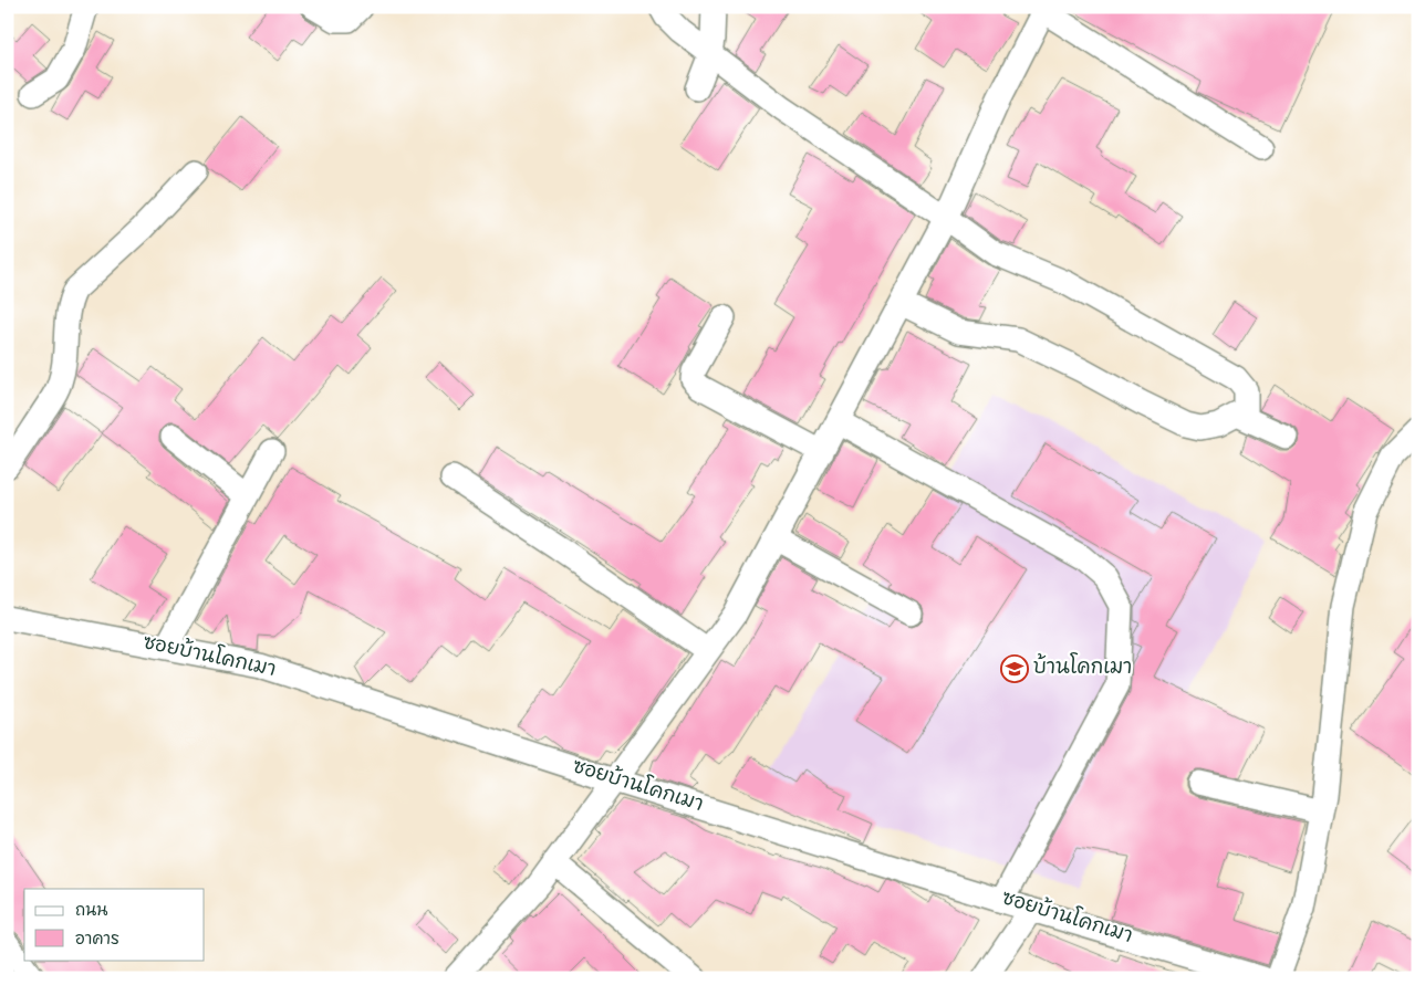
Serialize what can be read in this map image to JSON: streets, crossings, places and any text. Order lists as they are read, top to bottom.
{
  "streets": {
    "street": ["ซอยบ้านโคกเมา"]
  },
  "places": {
    "school or university": ["บ้านโคกเมา"]
  },
  "legend": ["ถนน", "อาคาร"]
}
